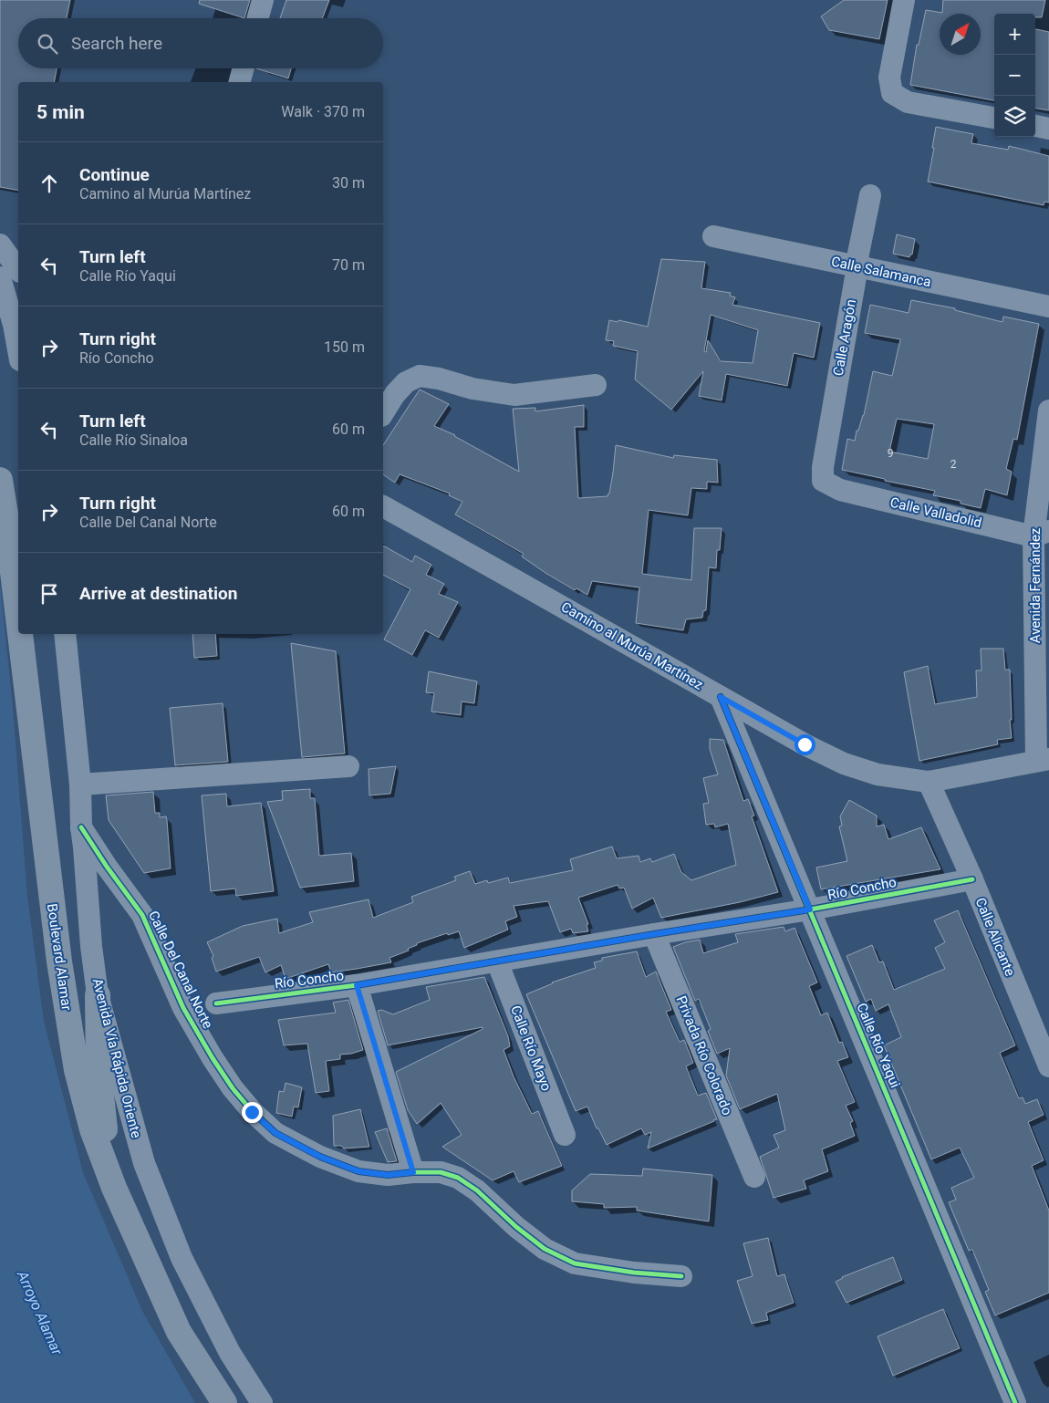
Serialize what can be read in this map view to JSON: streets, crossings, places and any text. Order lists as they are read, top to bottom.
{
  "streets": {
    "highway": ["Boulevard Alamar"],
    "street": [
      "Calle Salamanca",
      "Calle Aragón",
      "Calle Valladolid",
      "Avenida Fernández",
      "Camino al Murúa Martínez",
      "Río Concho",
      "Calle Alicante",
      "Calle Del Canal Norte",
      "Calle Río Yaqui",
      "Calle Río Mayo",
      "Privada Río Colorado",
      "Avenida Vía Rápida Oriente"
    ]
  },
  "crossings": [
    ["Calle Salamanca", "Calle Aragón"],
    ["Calle Aragón", "Calle Valladolid"],
    ["Calle Valladolid", "Avenida Fernández"],
    ["Avenida Fernández", "Camino al Murúa Martínez"],
    ["Camino al Murúa Martínez", "Calle Alicante"],
    ["Camino al Murúa Martínez", "Calle Río Yaqui"],
    ["Río Concho", "Calle Alicante"],
    ["Río Concho", "Calle Río Yaqui"],
    ["Río Concho", "Calle Río Mayo"],
    ["Río Concho", "Privada Río Colorado"],
    ["Calle Del Canal Norte", "Avenida Vía Rápida Oriente"]
  ],
  "water": ["Arroyo Alamar"],
  "house_numbers": ["9", "2"],
  "north": "top right",
  "page": {
    "map_buttons": ["+", "−"],
    "search": "Search here",
    "heading": ["5 min", "Walk · 370 m"],
    "list": [
      ["Continue", "Camino al Murúa Martínez", "30 m"],
      ["Turn left", "Calle Río Yaqui", "70 m"],
      ["Turn right", "Río Concho", "150 m"],
      ["Turn left", "Calle Río Sinaloa", "60 m"],
      ["Turn right", "Calle Del Canal Norte", "60 m"],
      "Arrive at destination"
    ]
  }
}
